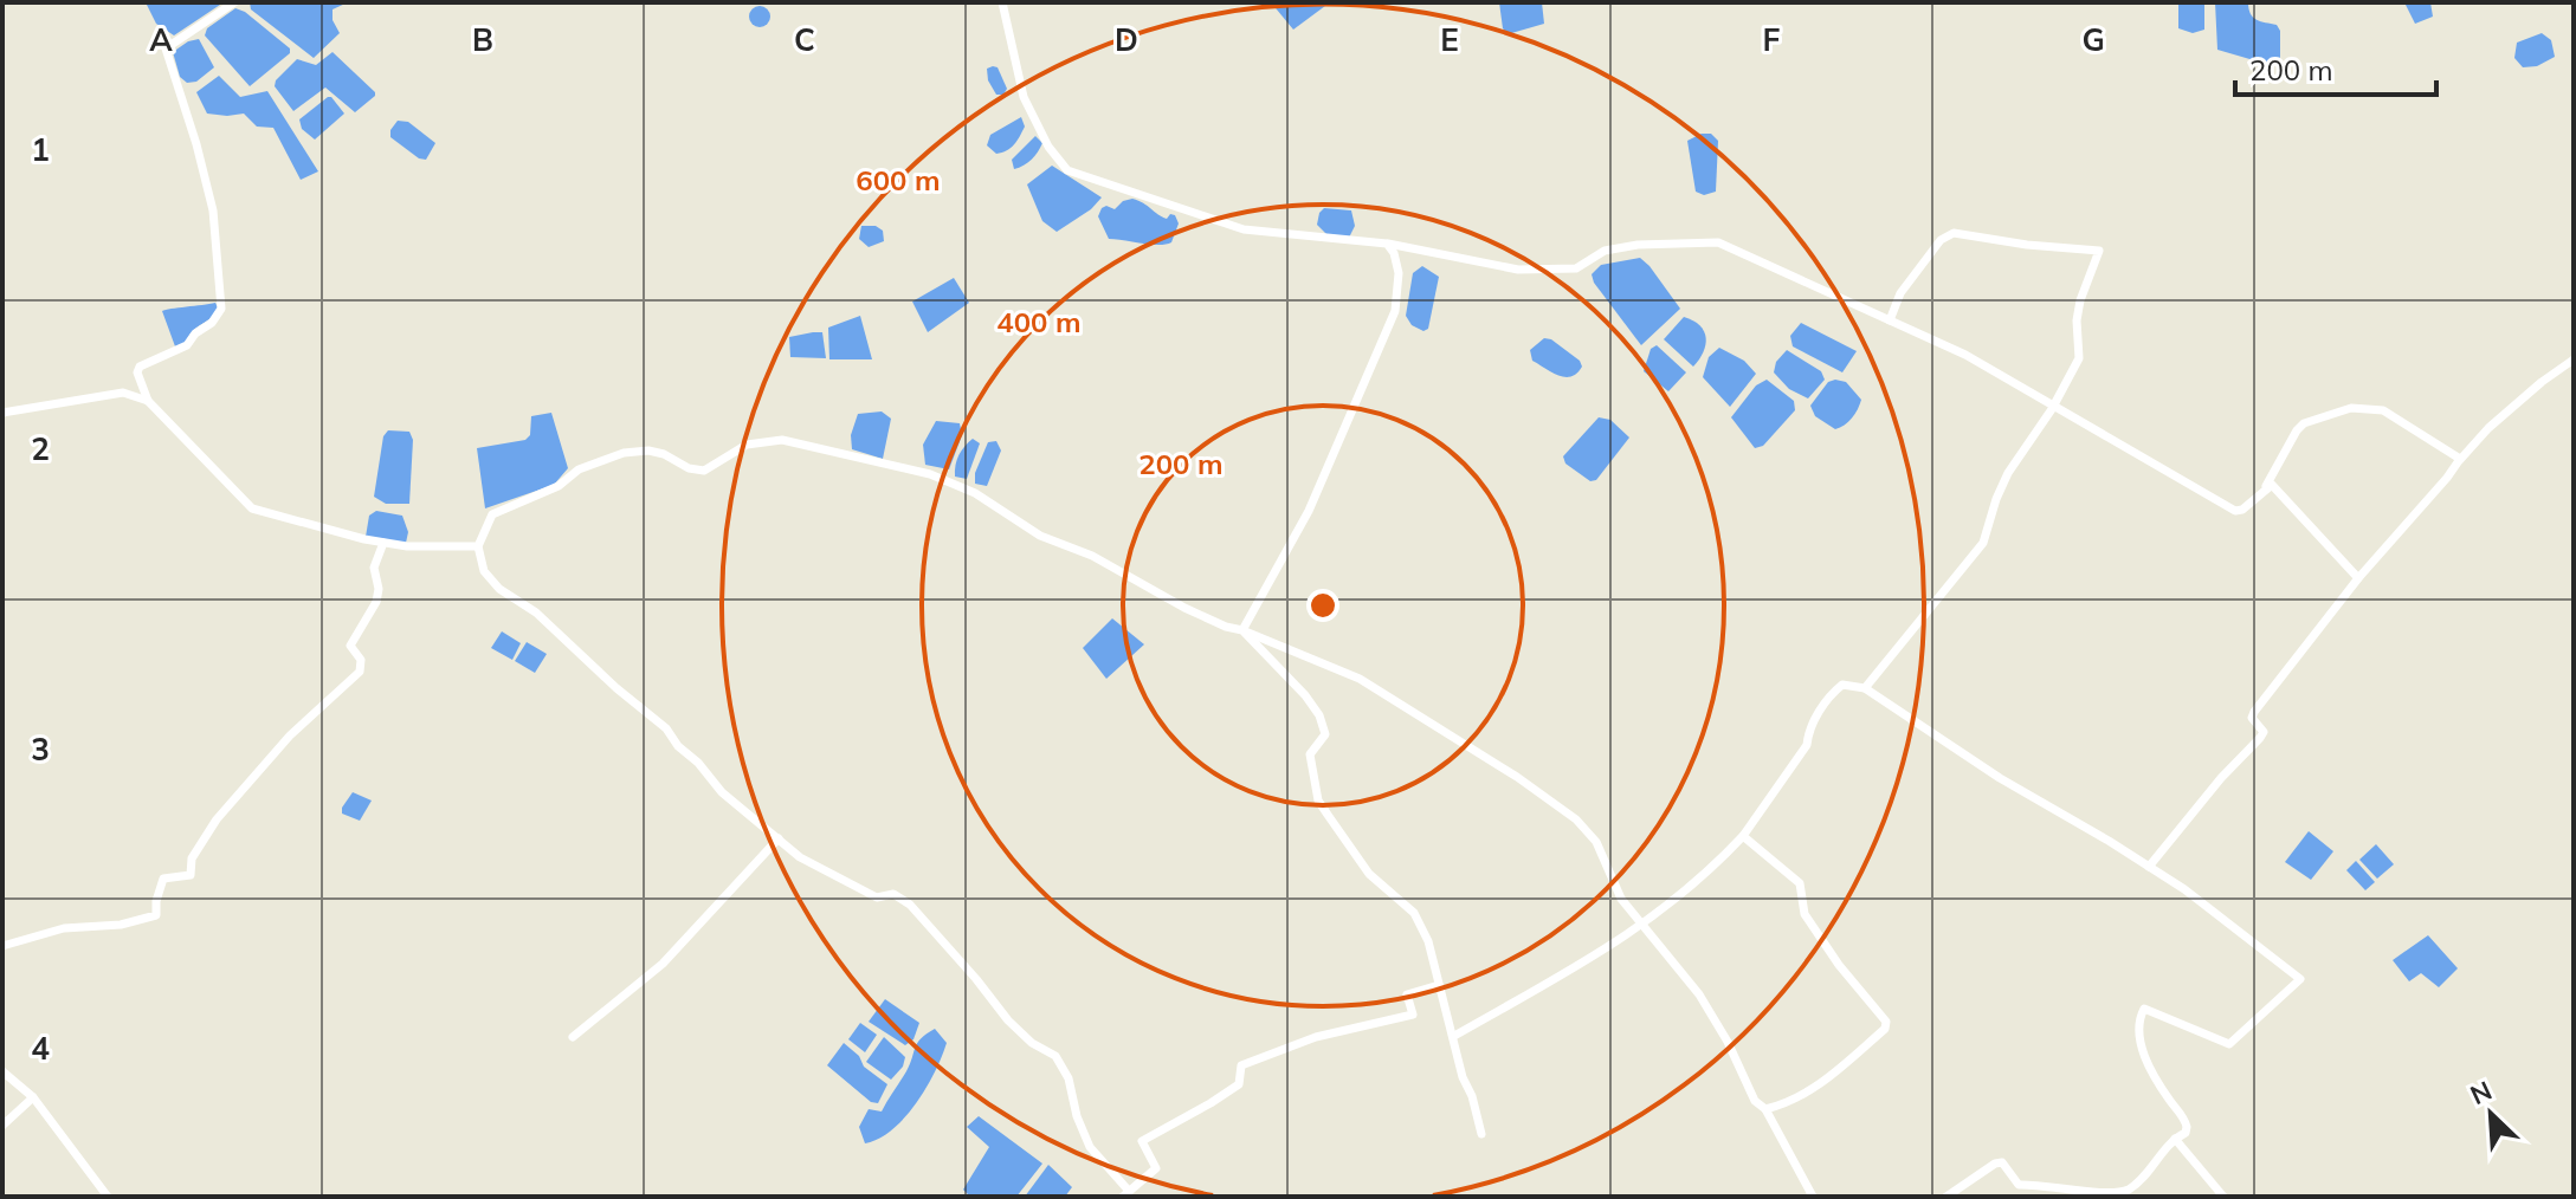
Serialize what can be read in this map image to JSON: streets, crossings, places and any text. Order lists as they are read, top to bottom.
{
  "scale_bar": "200 m",
  "north": "top left",
  "grid": {
    "columns": [
      "A",
      "B",
      "C",
      "D",
      "E",
      "F",
      "G"
    ],
    "rows": [
      "1",
      "2",
      "3",
      "4"
    ]
  },
  "rings": ["600 m", "400 m", "200 m"]
}
